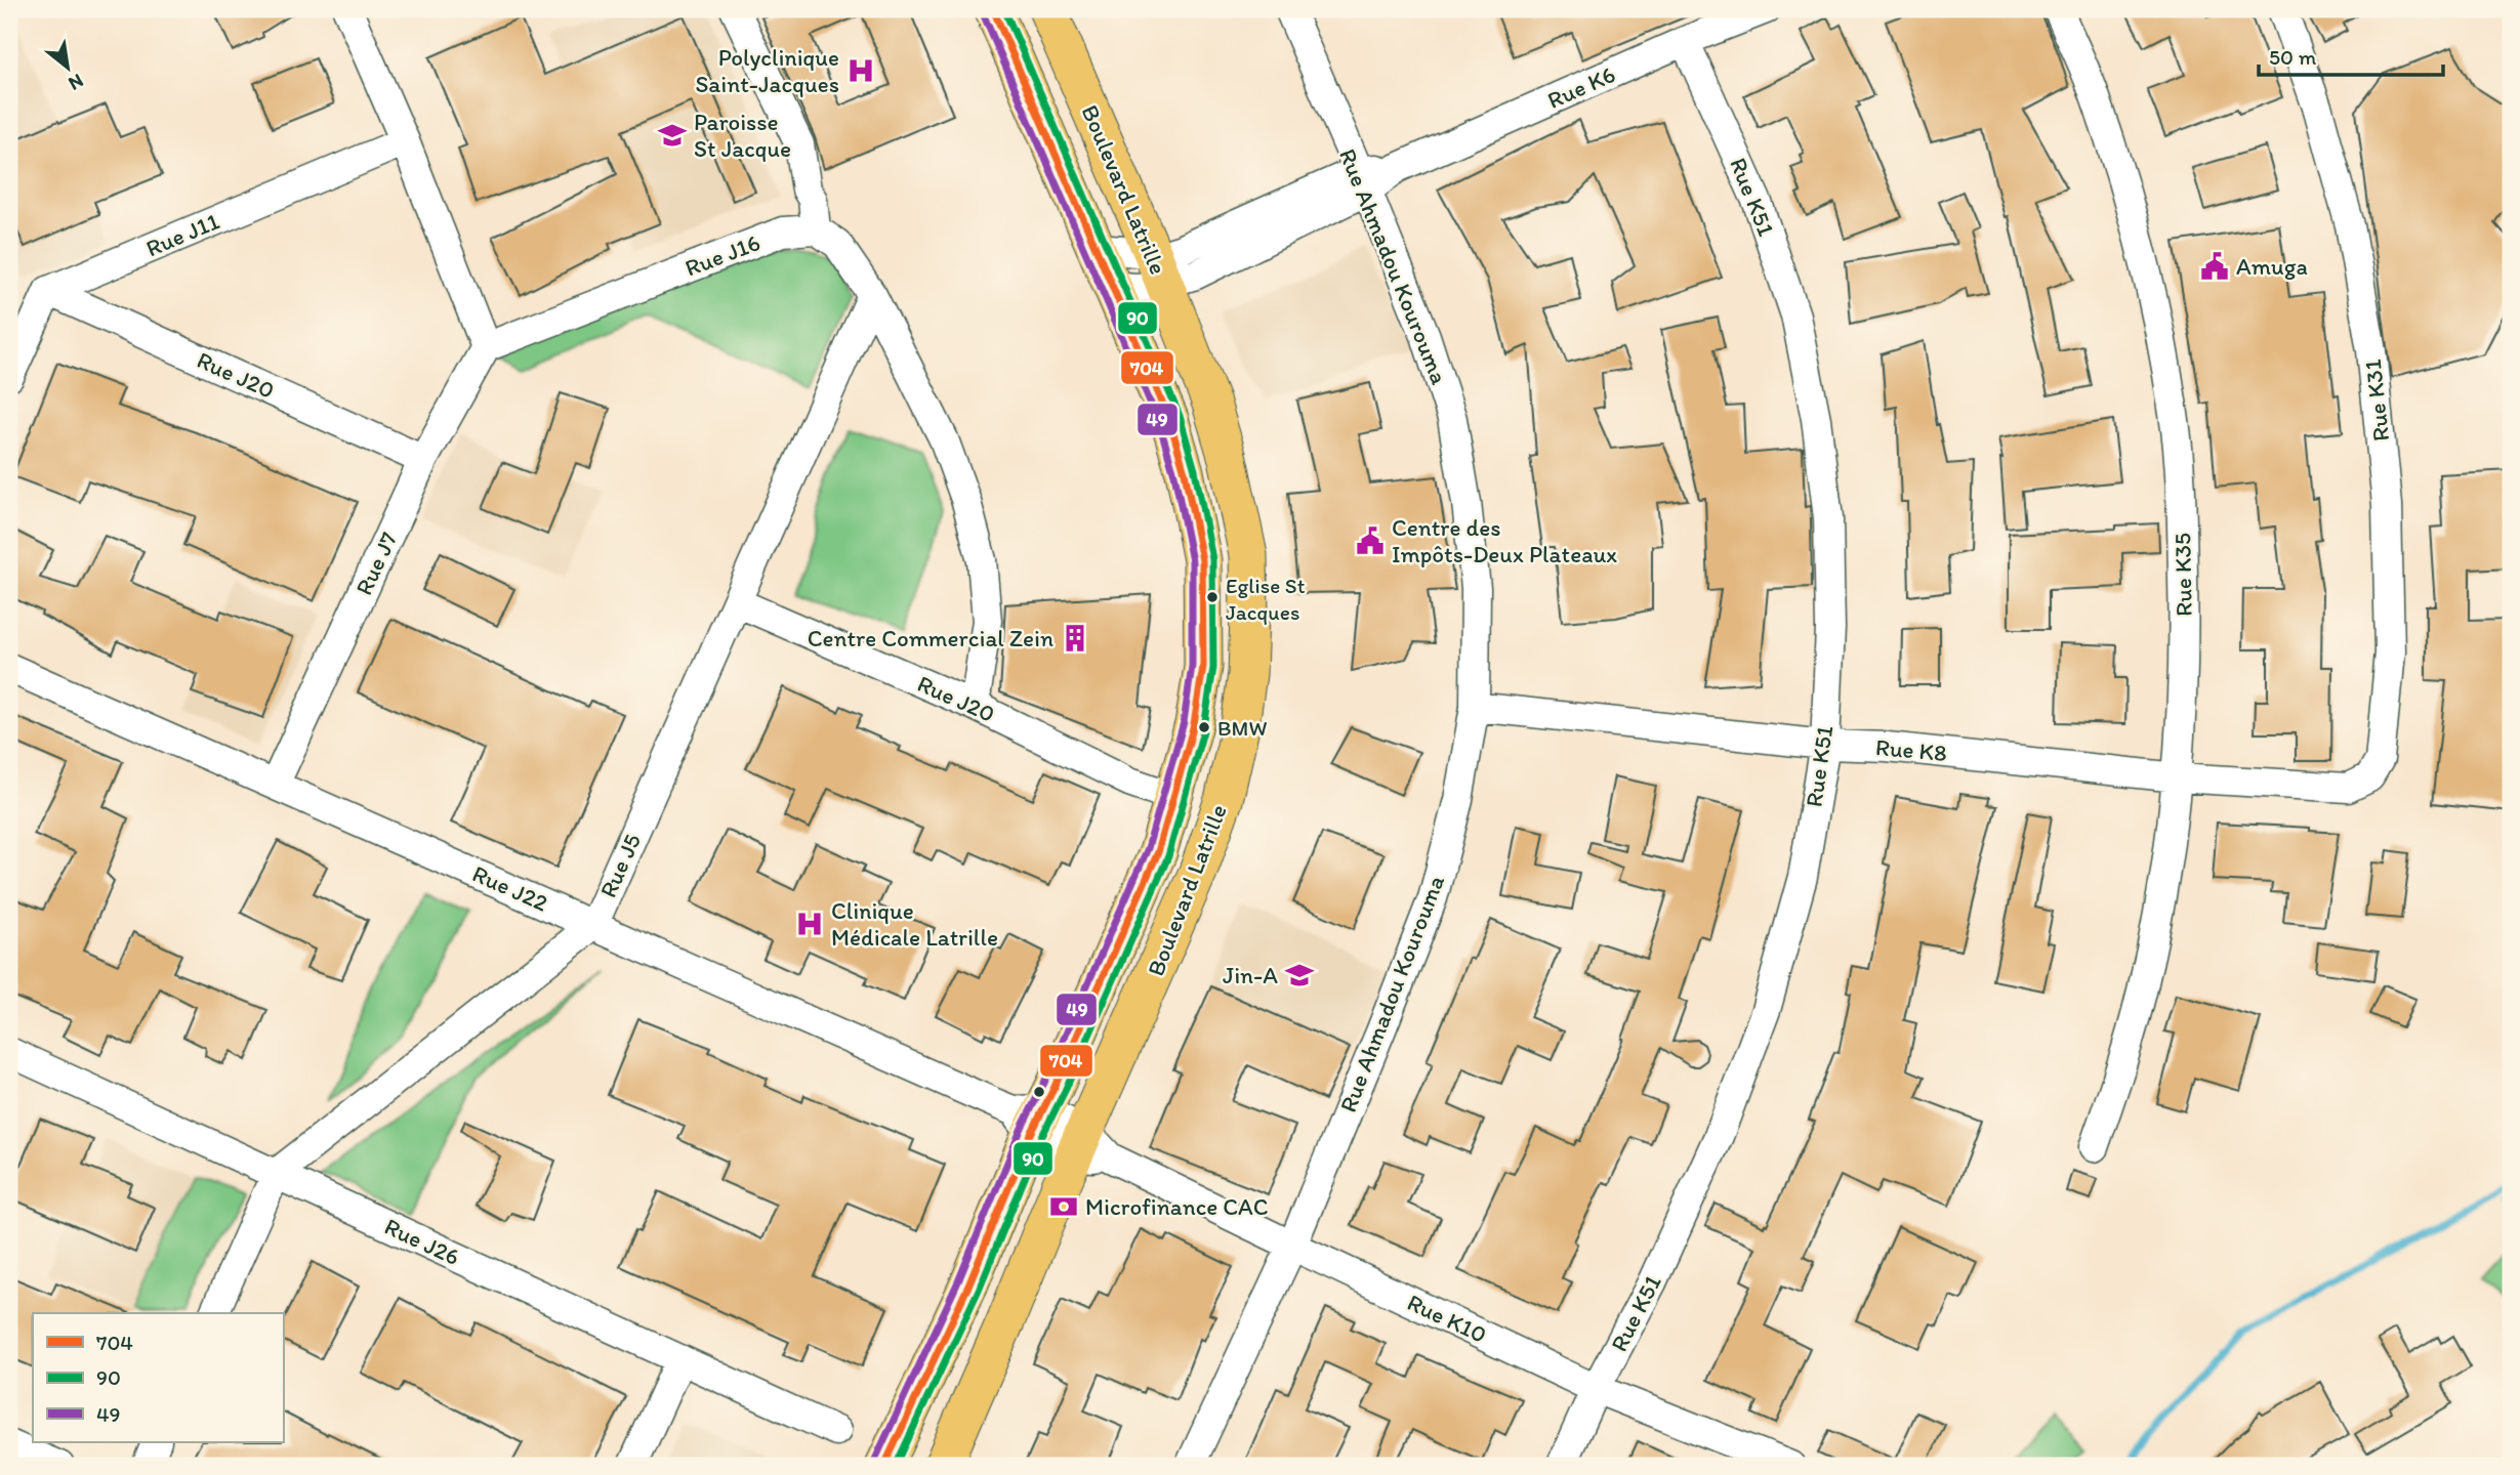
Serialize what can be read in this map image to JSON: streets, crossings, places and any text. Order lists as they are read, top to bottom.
{
  "streets": {
    "main road": ["Boulevard Latrille"],
    "street": [
      "Rue K6",
      "Rue K51",
      "Rue J11",
      "Rue J16",
      "Rue Ahmadou Kourouma",
      "Rue J20",
      "Rue K31",
      "Rue J7",
      "Rue K35",
      "Rue K8",
      "Rue J5",
      "Rue J22",
      "Rue J26",
      "Rue K10"
    ]
  },
  "crossings": [
    ["Rue K6", "Boulevard Latrille"],
    ["Rue K6", "Rue K51"],
    ["Rue K6", "Rue Ahmadou Kourouma"],
    ["Boulevard Latrille", "Rue J20"],
    ["Boulevard Latrille", "Rue J22"],
    ["Boulevard Latrille", "Rue K10"],
    ["Rue K51", "Rue K8"],
    ["Rue K51", "Rue K10"],
    ["Rue J11", "Rue J20"],
    ["Rue J16", "Rue J7"],
    ["Rue Ahmadou Kourouma", "Rue K8"],
    ["Rue Ahmadou Kourouma", "Rue K10"],
    ["Rue J20", "Rue J7"],
    ["Rue J20", "Rue J5"],
    ["Rue K31", "Rue K8"],
    ["Rue J7", "Rue J22"],
    ["Rue K35", "Rue K8"],
    ["Rue J5", "Rue J22"],
    ["Rue J5", "Rue J26"],
    ["Rue J22", "Rue K10"]
  ],
  "places": {
    "hospital": ["Polyclinique Saint-Jacques", "Clinique Médicale Latrille"],
    "school or university": ["Paroisse St Jacque", "Jin-A"],
    "public building": ["Amuga", "Centre des Impôts-Deux Plateaux"],
    "other": ["Eglise St Jacques", "BMW"],
    "building": ["Centre Commercial Zein"],
    "bank": ["Microfinance CAC"]
  },
  "lines": ["transit line 704", "transit line 90", "transit line 49"],
  "legend": ["704", "90", "49"],
  "scale_bar": "50 m",
  "north": "bottom right"
}
